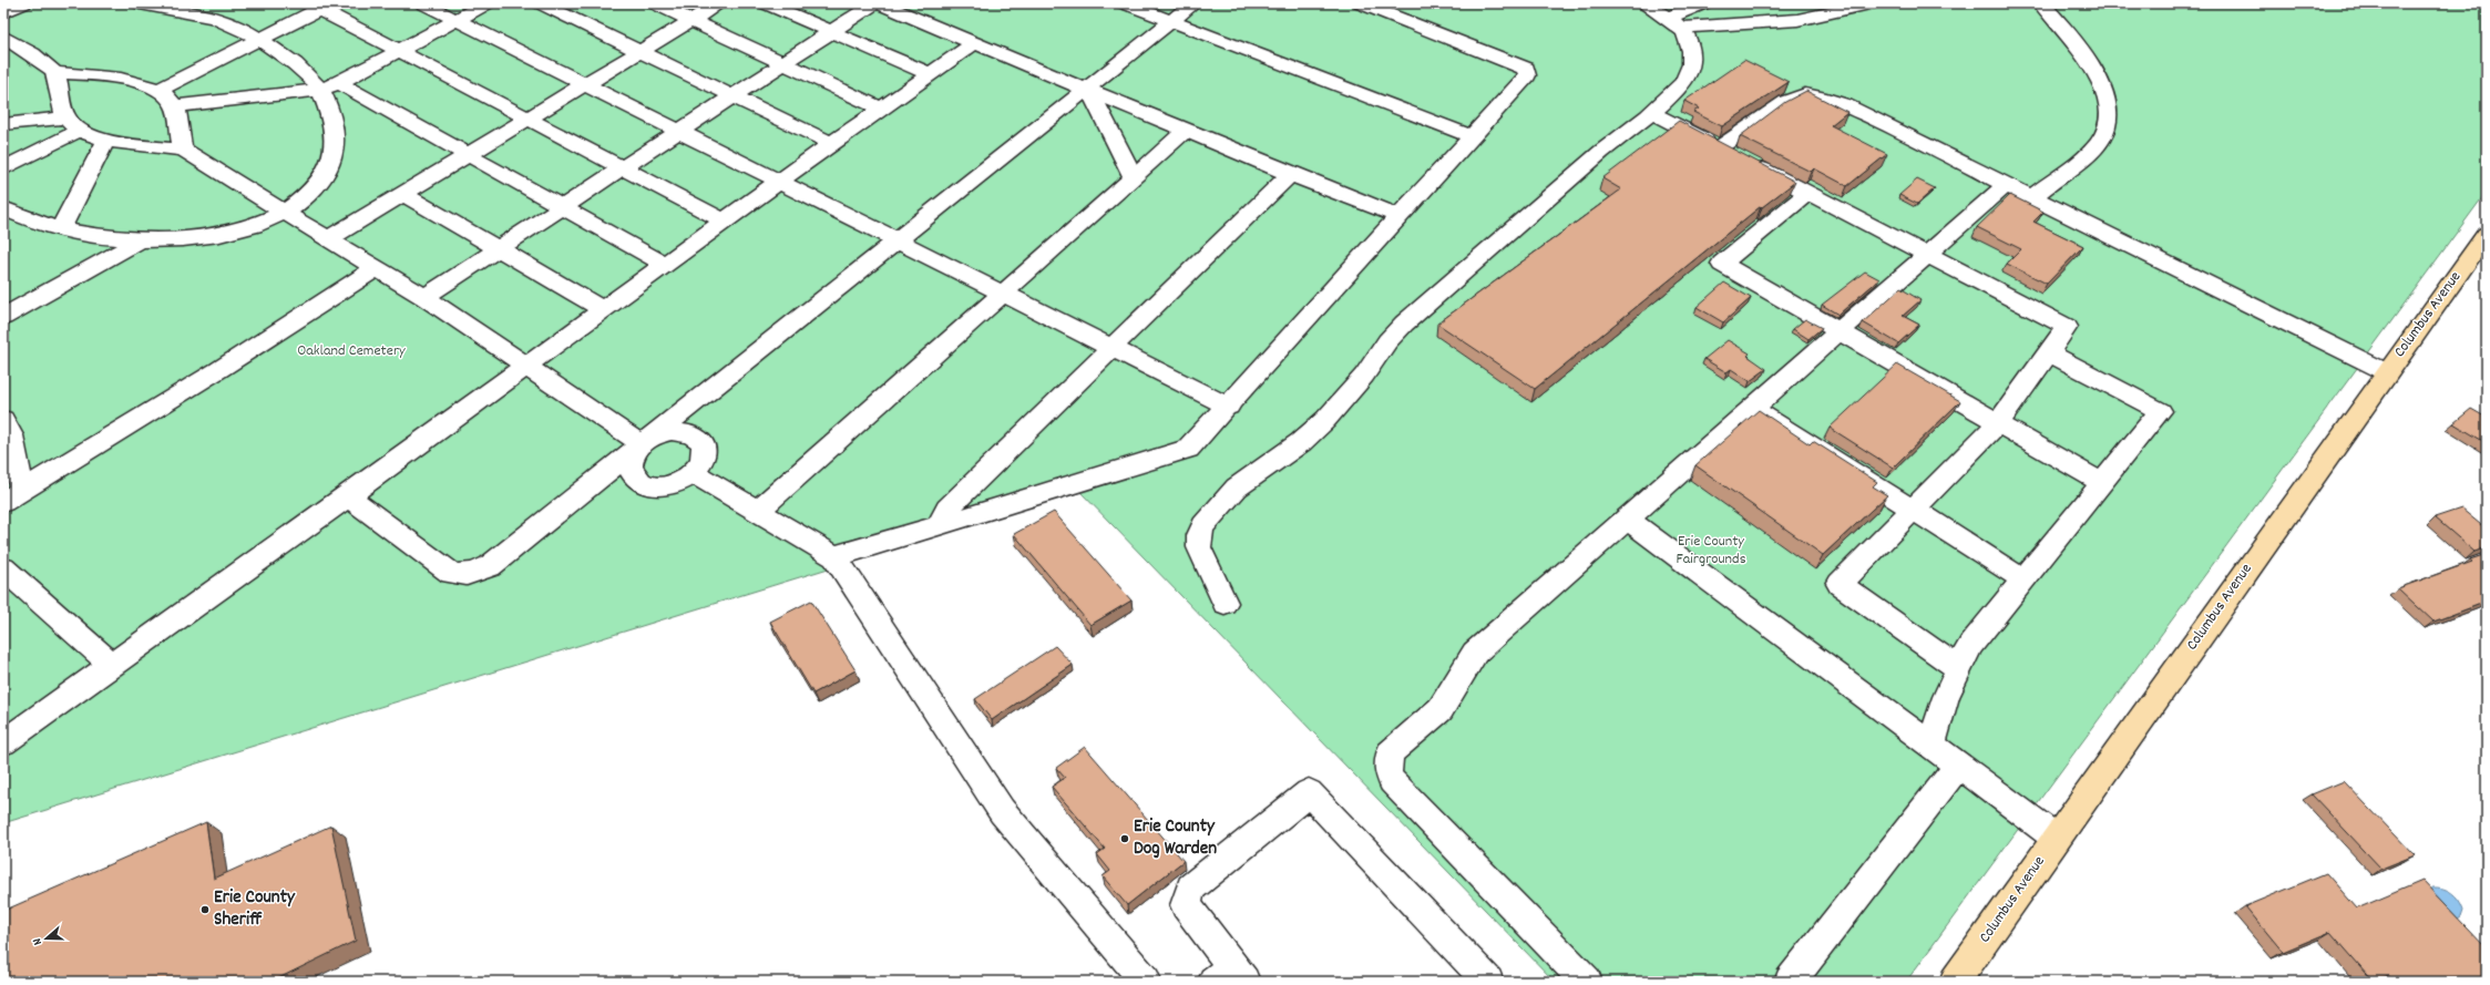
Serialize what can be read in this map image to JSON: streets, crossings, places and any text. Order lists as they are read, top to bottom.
{
  "streets": {
    "main road": ["Columbus Avenue"]
  },
  "parks": ["Oakland Cemetery", "Erie County Fairgrounds"],
  "places": ["Erie County Dog Warden", "Erie County Sheriff"],
  "north": "left"
}
